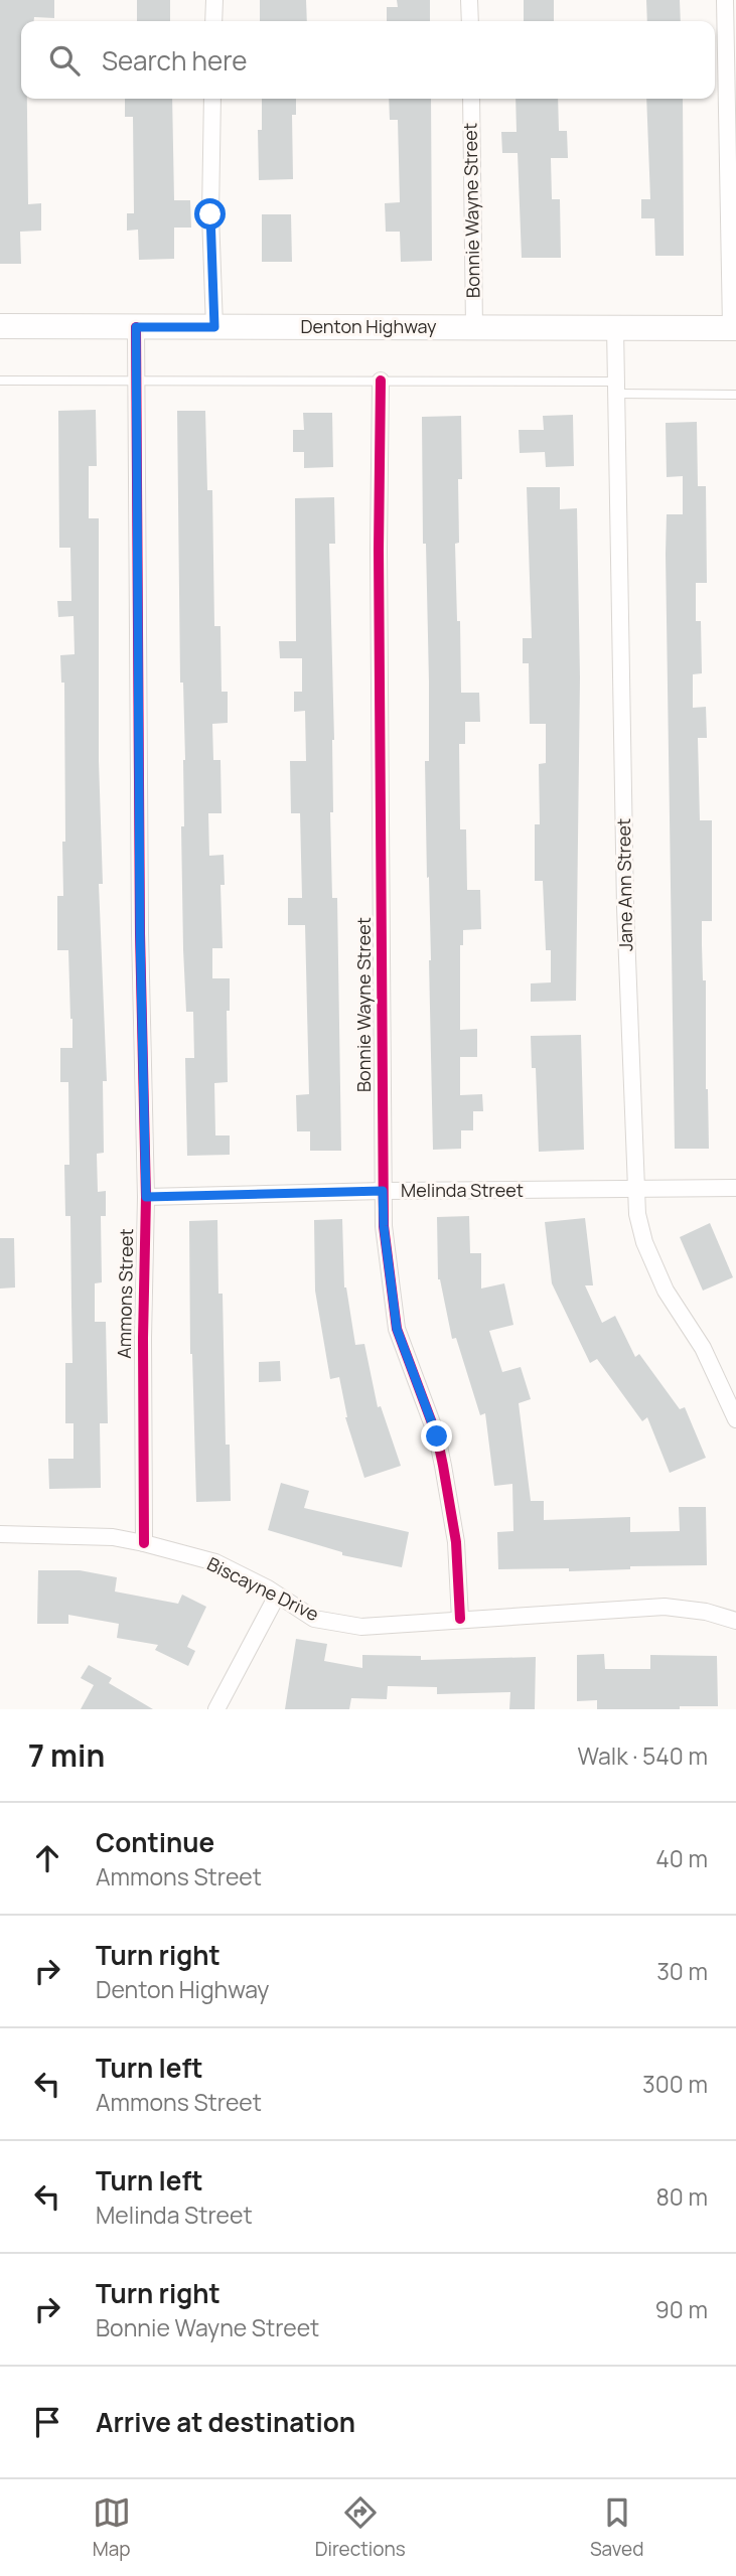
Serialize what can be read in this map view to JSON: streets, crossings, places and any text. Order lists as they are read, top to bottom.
{
  "streets": {
    "main road": ["Denton Highway"],
    "street": [
      "Bonnie Wayne Street",
      "Jane Ann Street",
      "Melinda Street",
      "Ammons Street",
      "Biscayne Drive"
    ]
  },
  "crossings": [
    ["Bonnie Wayne Street", "Denton Highway"],
    ["Bonnie Wayne Street", "Melinda Street"],
    ["Bonnie Wayne Street", "Biscayne Drive"],
    ["Denton Highway", "Jane Ann Street"],
    ["Denton Highway", "Ammons Street"],
    ["Jane Ann Street", "Melinda Street"],
    ["Melinda Street", "Ammons Street"],
    ["Ammons Street", "Biscayne Drive"]
  ],
  "page": {
    "search": "Search here",
    "heading": ["7 min", "Walk · 540 m"],
    "list": [
      ["Continue", "Ammons Street", "40 m"],
      ["Turn right", "Denton Highway", "30 m"],
      ["Turn left", "Ammons Street", "300 m"],
      ["Turn left", "Melinda Street", "80 m"],
      ["Turn right", "Bonnie Wayne Street", "90 m"],
      "Arrive at destination"
    ],
    "nav": ["Map", "Directions", "Saved"]
  }
}
